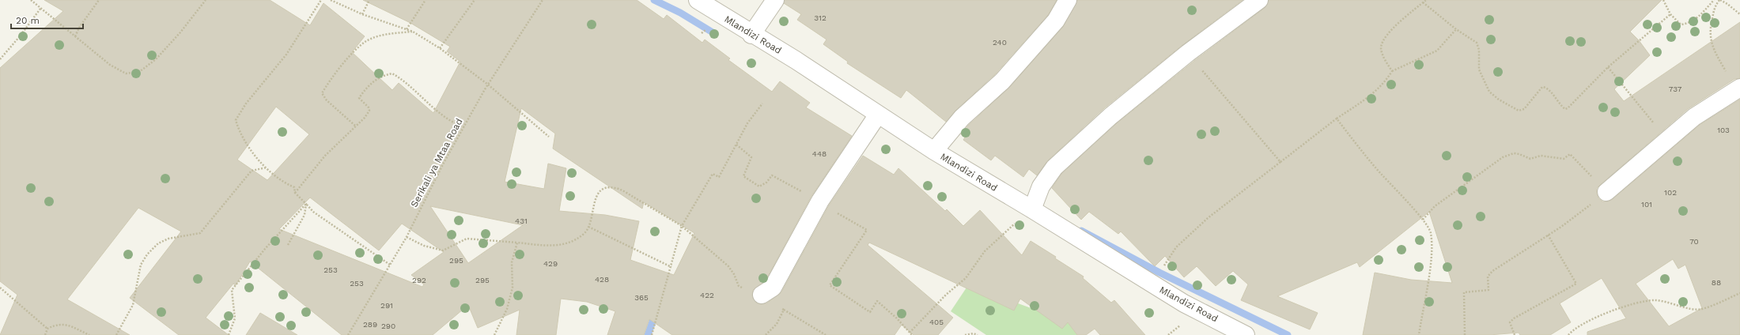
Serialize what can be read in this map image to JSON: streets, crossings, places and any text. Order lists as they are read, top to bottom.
{
  "streets": {
    "street": ["Mlandizi Road"],
    "path": ["Serikali ya Mtaa Road"]
  },
  "house_numbers": [
    "312",
    "240",
    "737",
    "103",
    "448",
    "102",
    "101",
    "431",
    "70",
    "295",
    "429",
    "253",
    "428",
    "292",
    "295",
    "88",
    "253",
    "422",
    "365",
    "291",
    "405",
    "289",
    "290"
  ],
  "scale_bar": "20 m"
}
